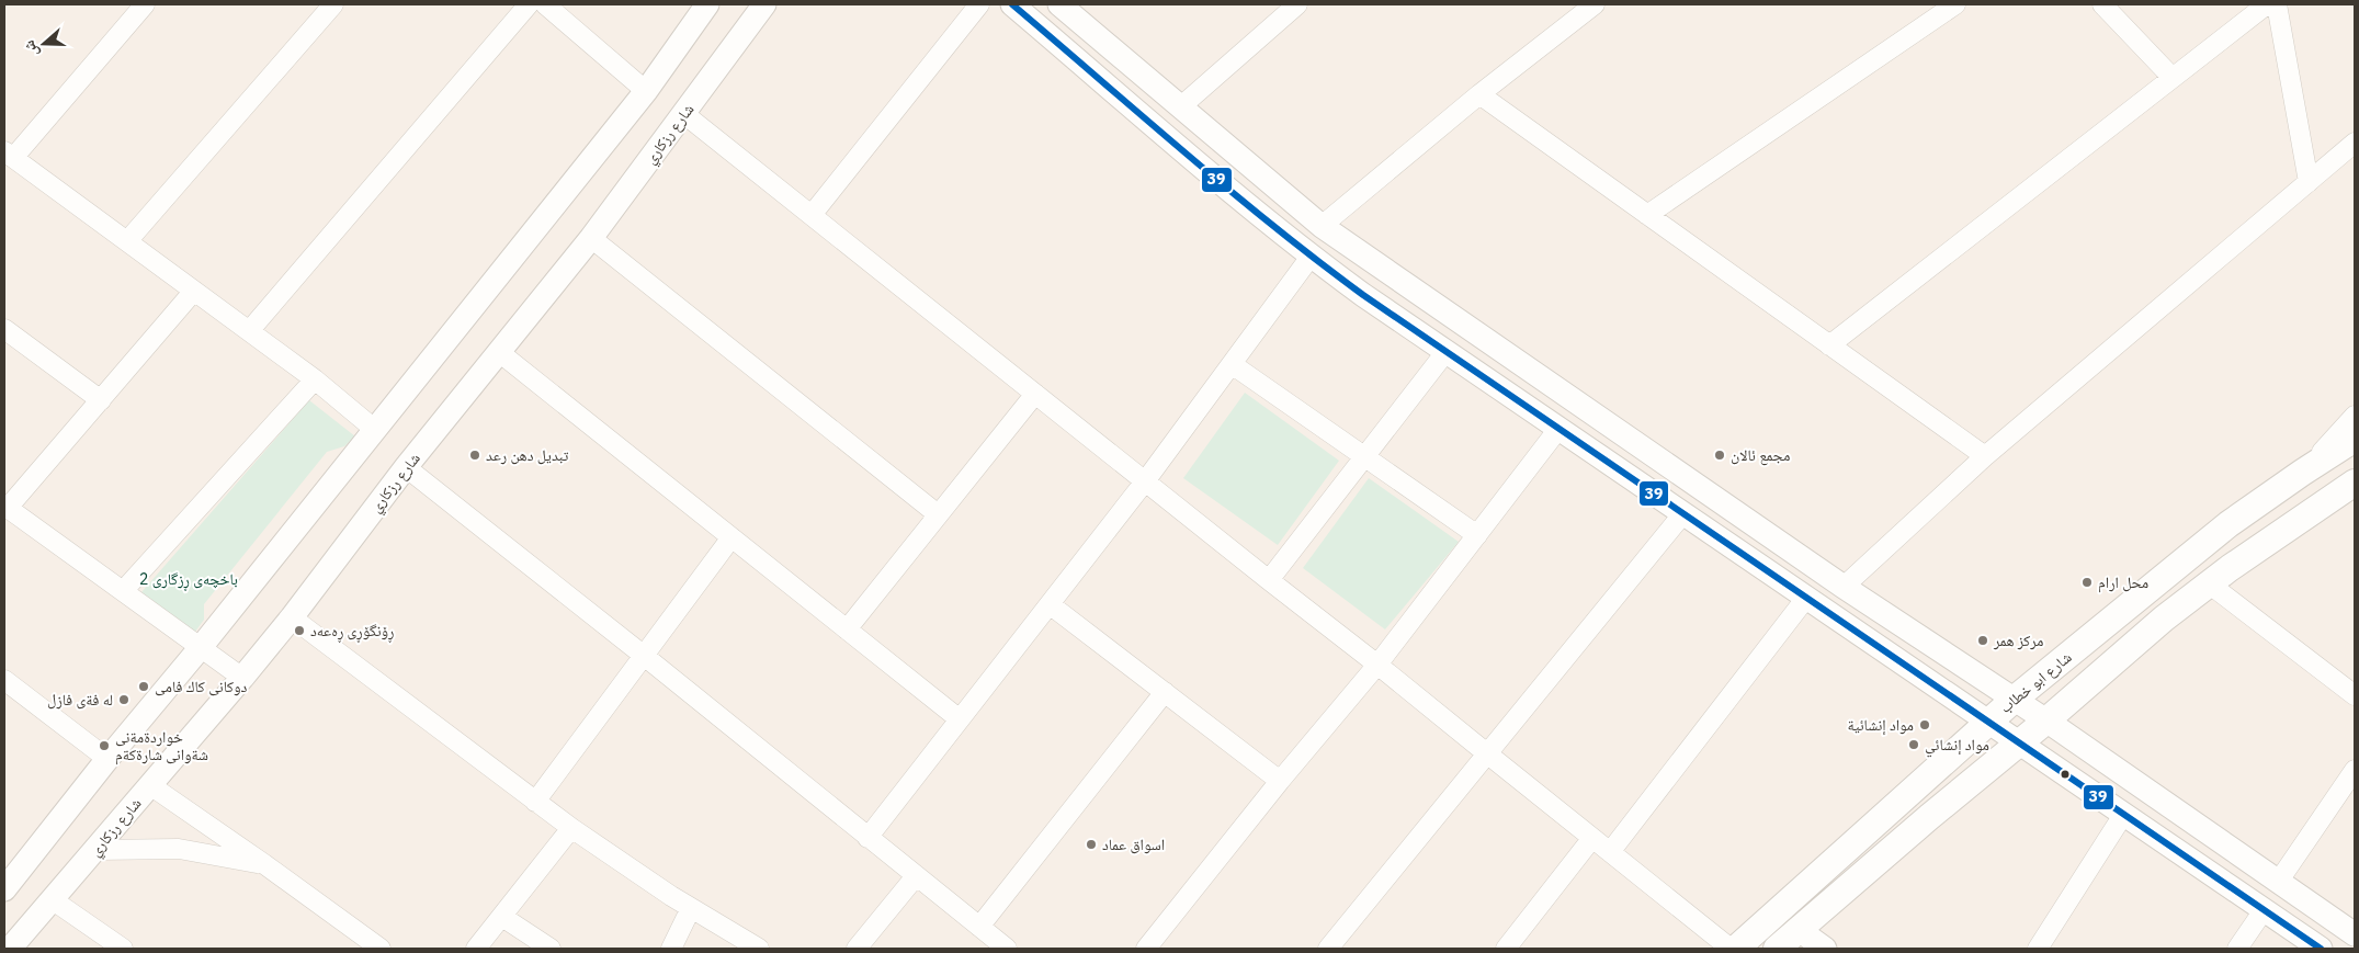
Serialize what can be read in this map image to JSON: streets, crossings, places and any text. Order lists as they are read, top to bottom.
{
  "streets": {
    "main road": ["شارع ابو خطاب"],
    "street": ["شارع رزكاري"]
  },
  "parks": ["باخچەی ڕزگاری 2"],
  "places": [
    "تبديل دهن رعد",
    "مجمع ئالان",
    "محل ارام",
    "ڕۆنگۆڕی ڕەعەد",
    "مركز همر",
    "دوكانى كاك فامى",
    "له فةى فازل",
    "مواد إنشائية",
    "مواد إنشائي",
    "خواردةمةنى شةوانى شارةكةم",
    "اسواق عماد"
  ],
  "lines": ["transit line 39"],
  "north": "left"
}
